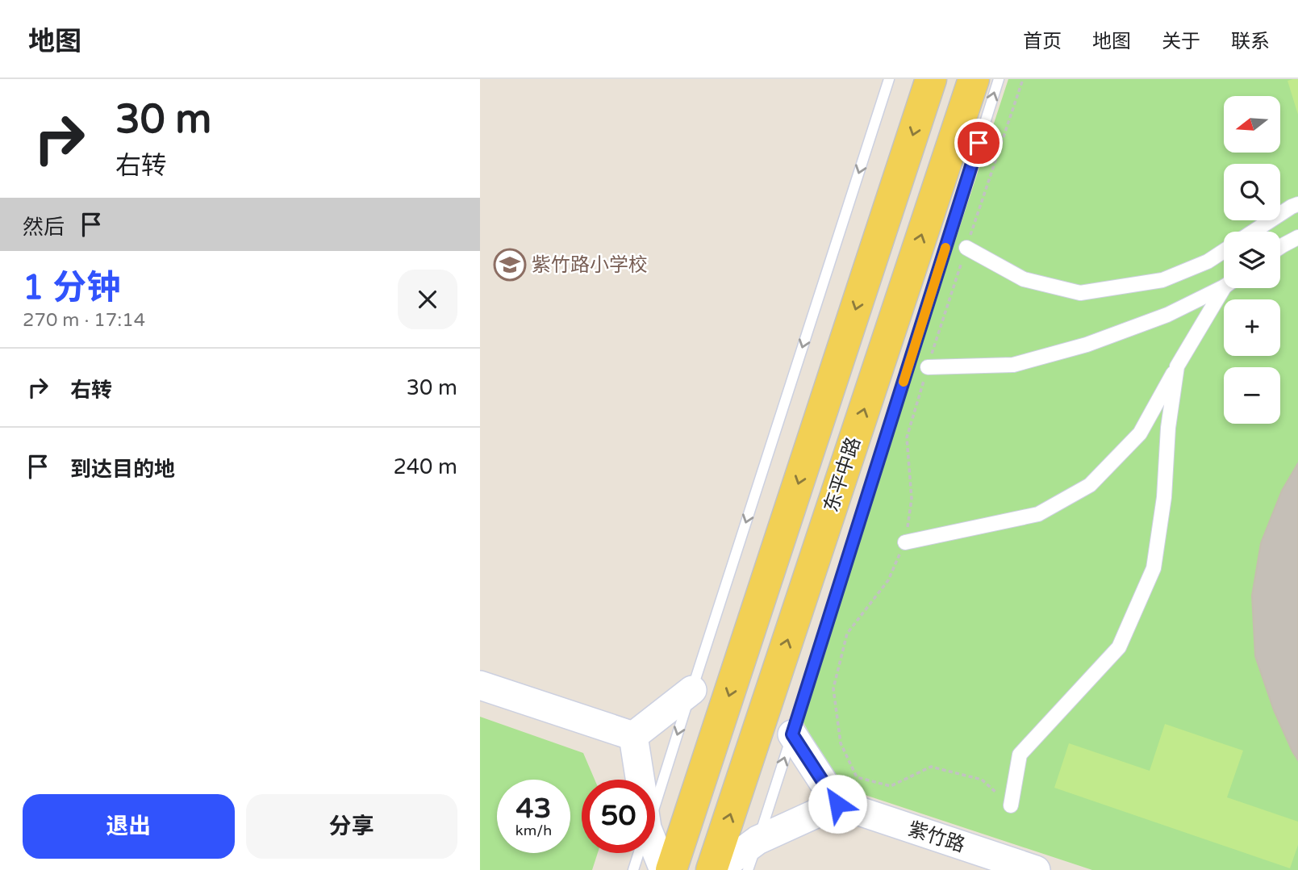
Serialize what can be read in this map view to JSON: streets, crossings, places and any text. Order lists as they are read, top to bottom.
{
  "streets": {
    "main road": ["东平中路", "紫竹路"]
  },
  "places": {
    "school or university": ["紫竹路小学校"]
  },
  "north": "left",
  "page": {
    "header": "地图",
    "nav": [
      "首页",
      "地图",
      "关于",
      "联系"
    ],
    "turn": ["30 m", "右转"],
    "map_buttons": ["+", "−"],
    "then": "然后",
    "heading": ["1 分钟", "270 m · 17:14"],
    "list": [
      {
        "name": "右转",
        "value": "30 m"
      },
      {
        "name": "到达目的地",
        "value": "240 m"
      }
    ],
    "speed": "43 km/h",
    "limit": "50",
    "buttons": ["退出", "分享"]
  }
}
